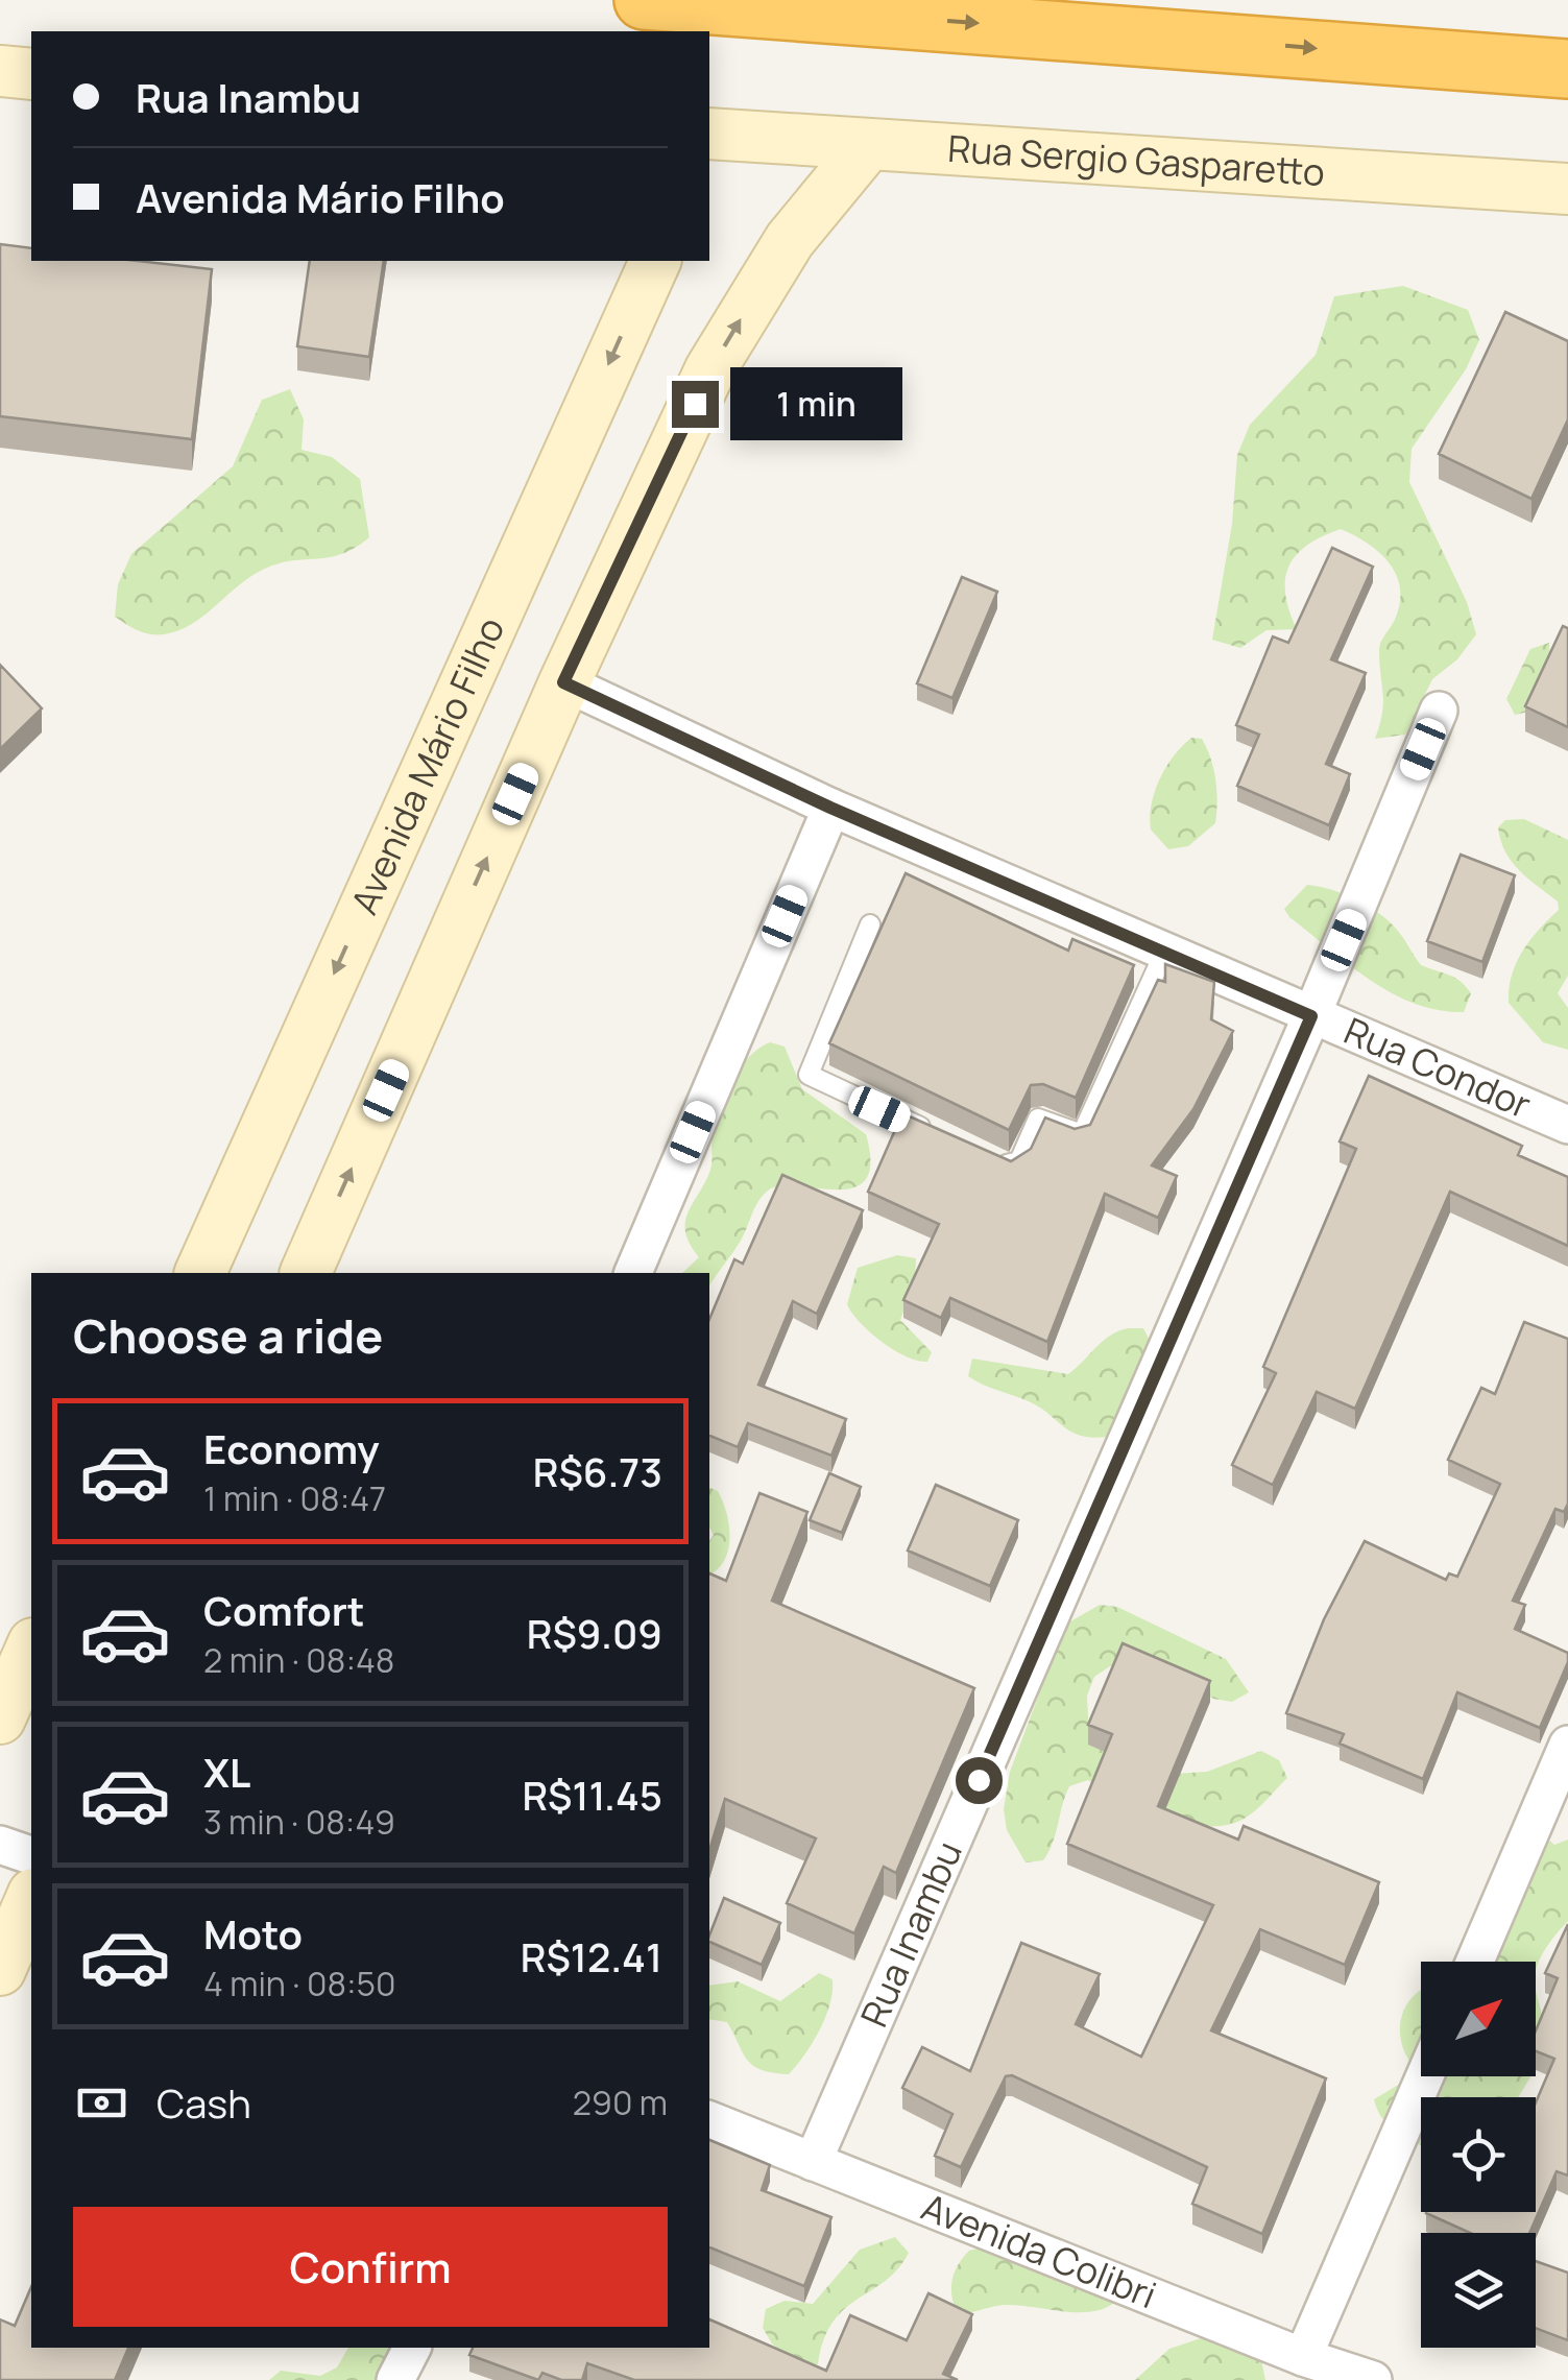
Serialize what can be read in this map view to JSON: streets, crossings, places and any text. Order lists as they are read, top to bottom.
{
  "streets": {
    "main road": ["Rua Sergio Gasparetto", "Avenida Mário Filho"],
    "street": ["Rua Condor", "Rua Inambu", "Avenida Colibri"]
  },
  "crossings": [
    ["Rua Condor", "Rua Inambu"],
    ["Rua Inambu", "Avenida Colibri"]
  ],
  "north": "top right",
  "page": {
    "banner": ["Rua Inambu", "Avenida Mário Filho"],
    "bubble": "1 min",
    "heading": "Choose a ride",
    "list": [
      {
        "name": "Economy",
        "note": "1 min · 08:47",
        "value": "R$6.73"
      },
      {
        "name": "Comfort",
        "note": "2 min · 08:48",
        "value": "R$9.09"
      },
      {
        "name": "XL",
        "note": "3 min · 08:49",
        "value": "R$11.45"
      },
      {
        "name": "Moto",
        "note": "4 min · 08:50",
        "value": "R$12.41"
      }
    ],
    "pay": ["Cash", "290 m"],
    "buttons": "Confirm"
  }
}
